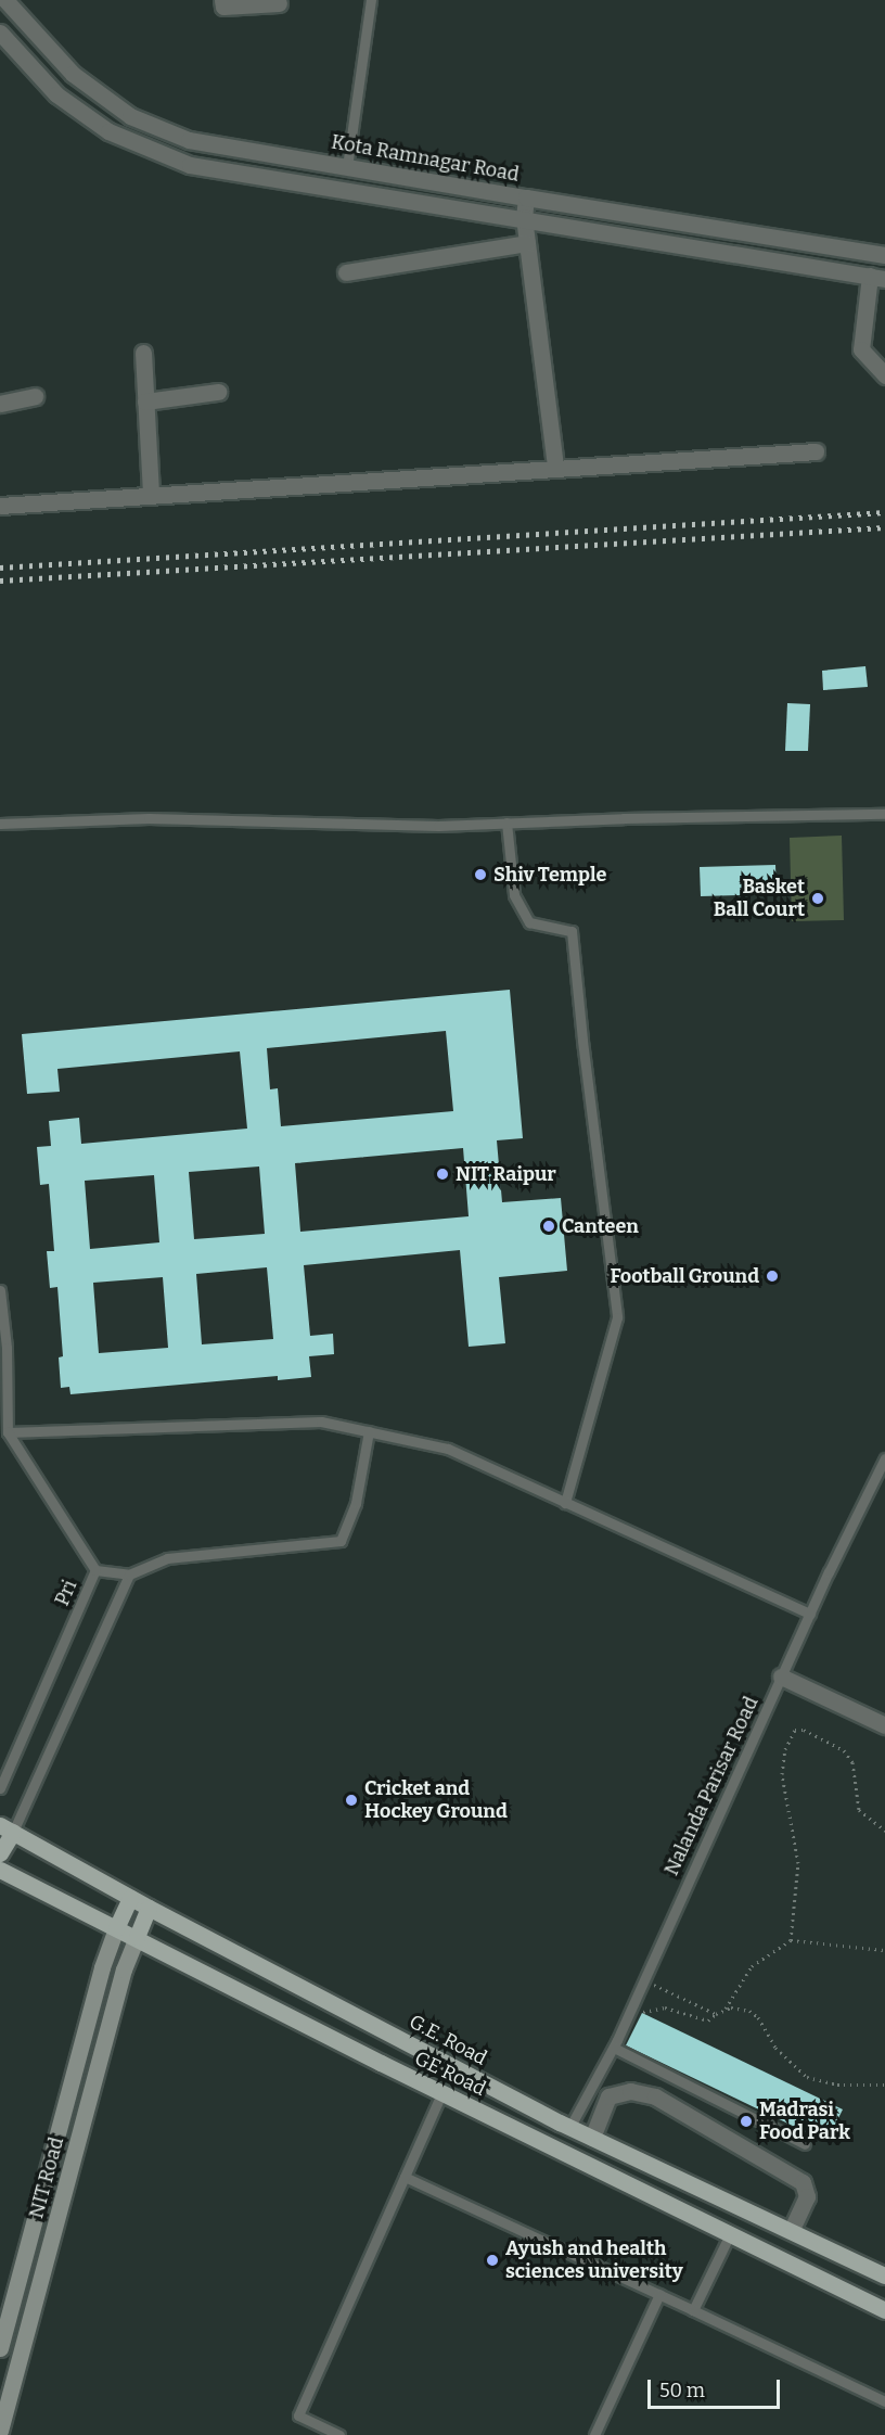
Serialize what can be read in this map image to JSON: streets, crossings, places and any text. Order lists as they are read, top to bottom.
{
  "streets": {
    "main road": ["G.E. Road", "GE Road", "NIT Road"],
    "street": ["Kota Ramnagar Road"],
    "lane": ["Pri", "Nalanda Parisar Road"]
  },
  "crossings": [
    ["Nalanda Parisar Road", "G.E. Road"],
    ["GE Road", "NIT Road"]
  ],
  "places": [
    "Shiv Temple",
    "Basket Ball Court",
    "NIT Raipur",
    "Canteen",
    "Football Ground",
    "Cricket and Hockey Ground",
    "Madrasi Food Park",
    "Ayush and health sciences university"
  ],
  "scale_bar": "50 m"
}
